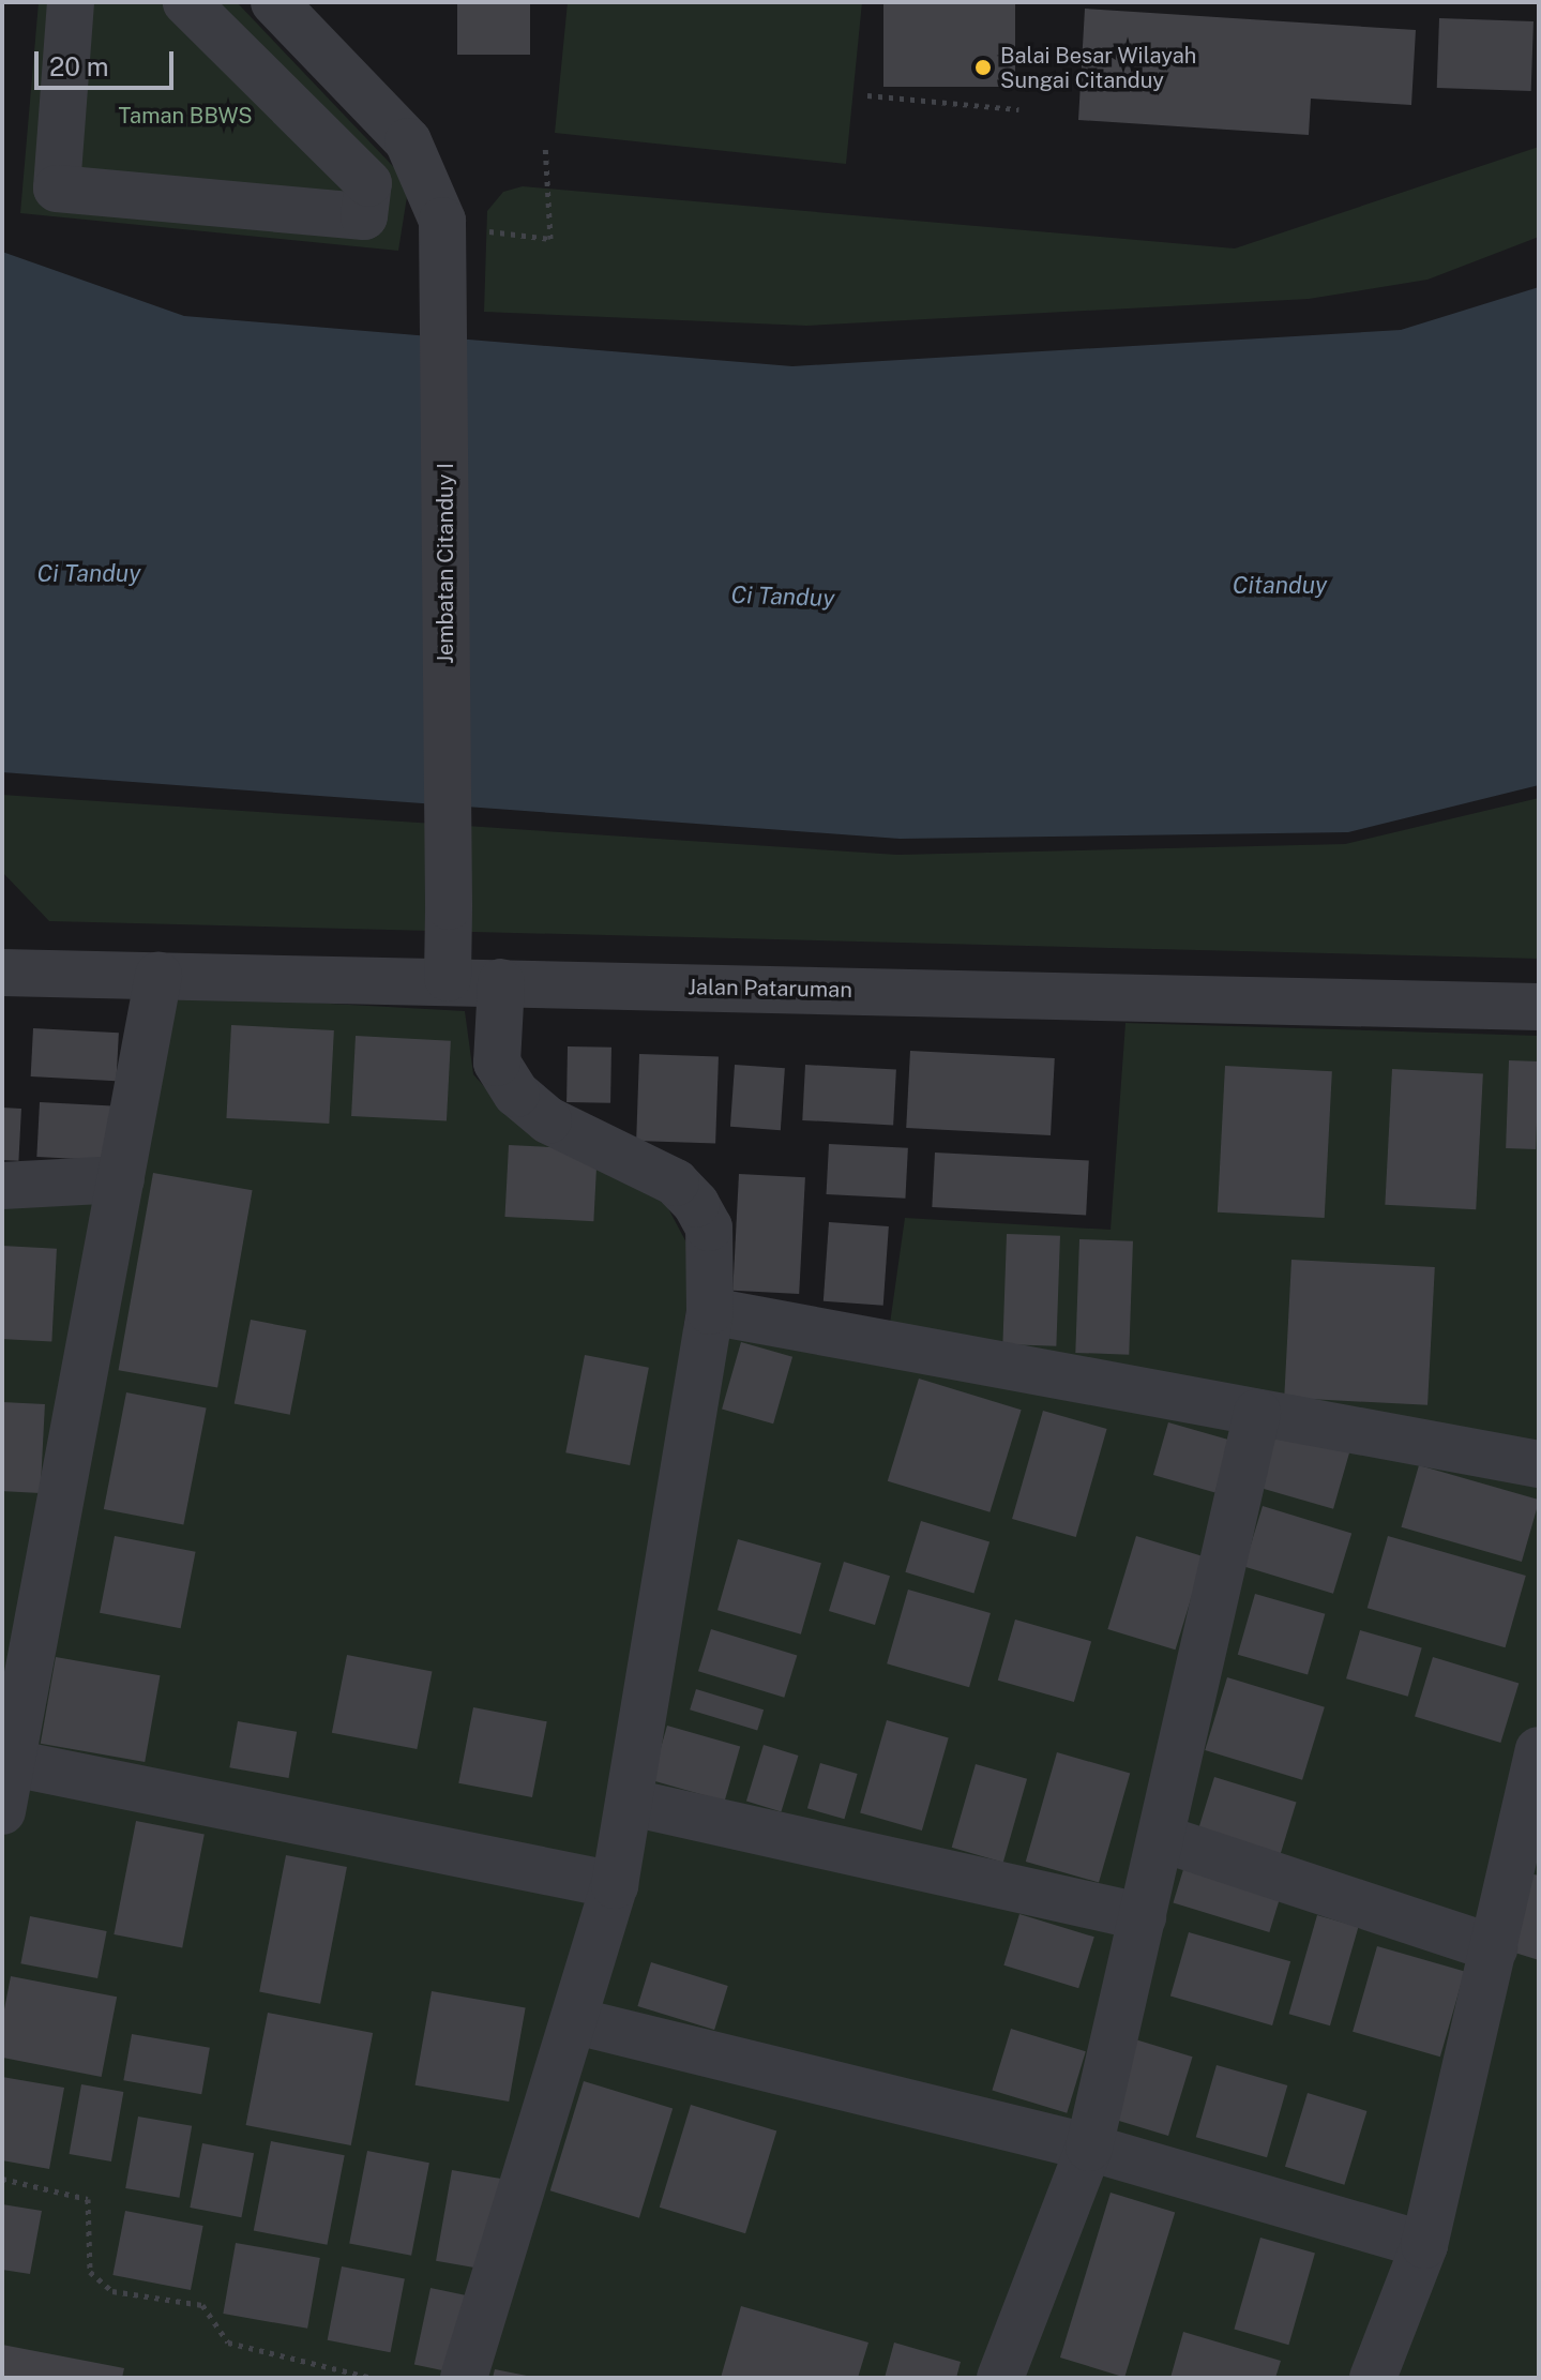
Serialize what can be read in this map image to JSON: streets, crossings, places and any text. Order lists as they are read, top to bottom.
{
  "streets": {
    "street": ["Jembatan Citanduy I", "Jalan Pataruman"]
  },
  "crossings": [
    ["Jembatan Citanduy I", "Jalan Pataruman"]
  ],
  "water": ["Ci Tanduy", "Citanduy"],
  "parks": ["Taman BBWS"],
  "places": ["Balai Besar Wilayah Sungai Citanduy"],
  "scale_bar": "20 m"
}
